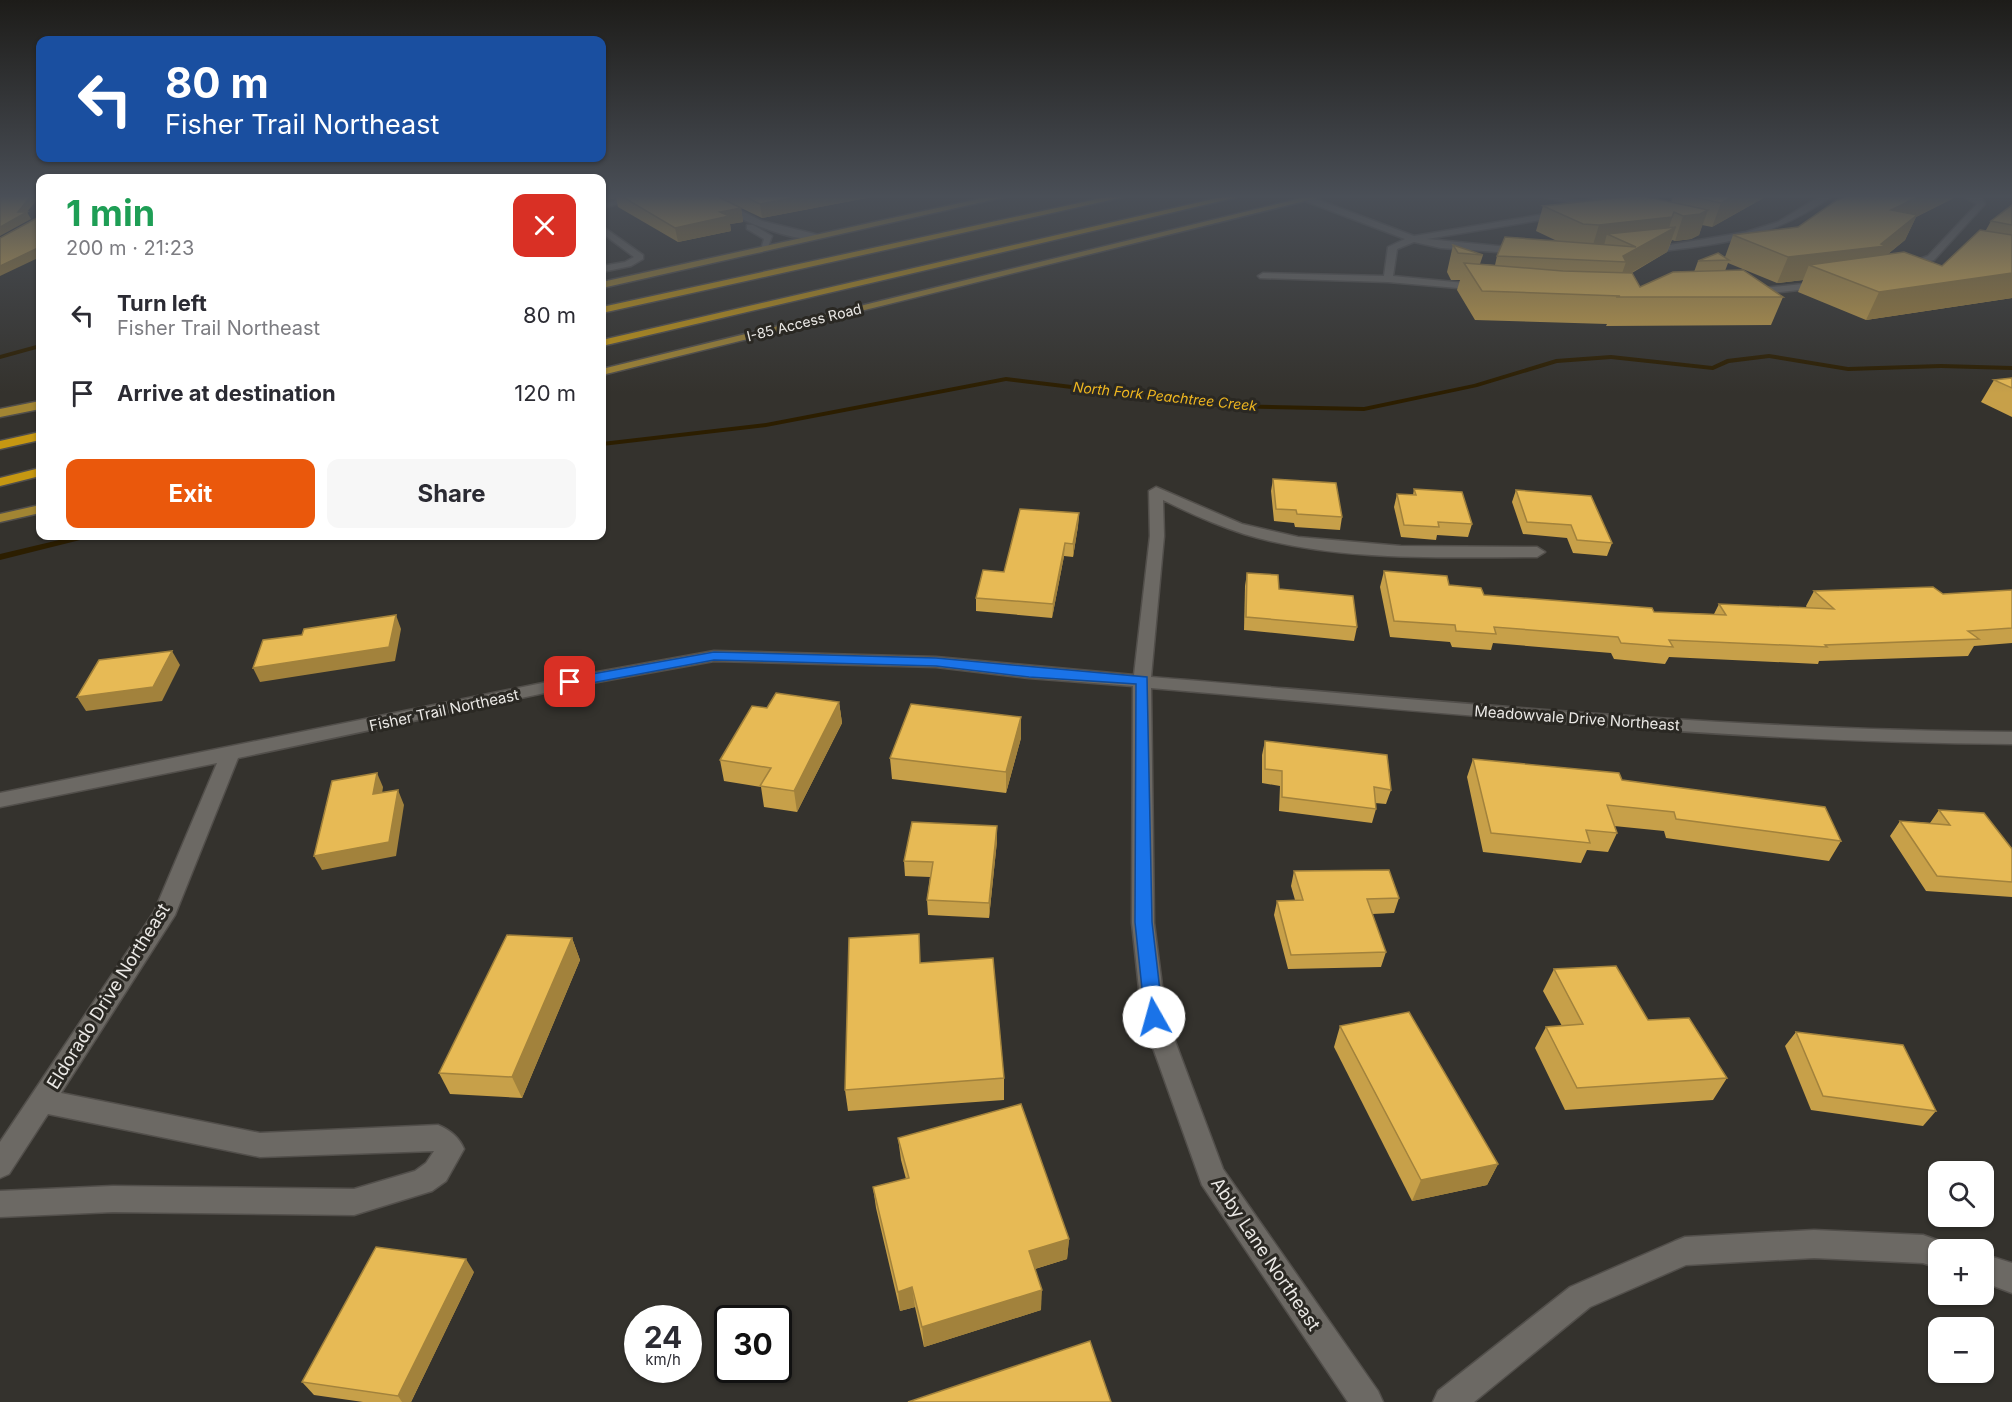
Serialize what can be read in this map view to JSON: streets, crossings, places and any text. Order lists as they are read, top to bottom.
{
  "streets": {
    "main road": ["I-85 Access Road"],
    "street": [
      "Fisher Trail Northeast",
      "Meadowvale Drive Northeast",
      "Eldorado Drive Northeast",
      "Abby Lane Northeast"
    ]
  },
  "crossings": [
    ["Fisher Trail Northeast", "Meadowvale Drive Northeast"],
    ["Fisher Trail Northeast", "Eldorado Drive Northeast"],
    ["Fisher Trail Northeast", "Abby Lane Northeast"],
    ["Meadowvale Drive Northeast", "Abby Lane Northeast"]
  ],
  "water": ["North Fork Peachtree Creek"],
  "page": {
    "turn": ["80 m", "Fisher Trail Northeast"],
    "heading": ["1 min", "200 m · 21:23"],
    "list": [
      {
        "name": "Turn left",
        "note": "Fisher Trail Northeast",
        "value": "80 m"
      },
      {
        "name": "Arrive at destination",
        "value": "120 m"
      }
    ],
    "buttons": ["Exit", "Share"],
    "map_buttons": ["+", "−"],
    "speed": "24 km/h",
    "limit": "30"
  }
}
